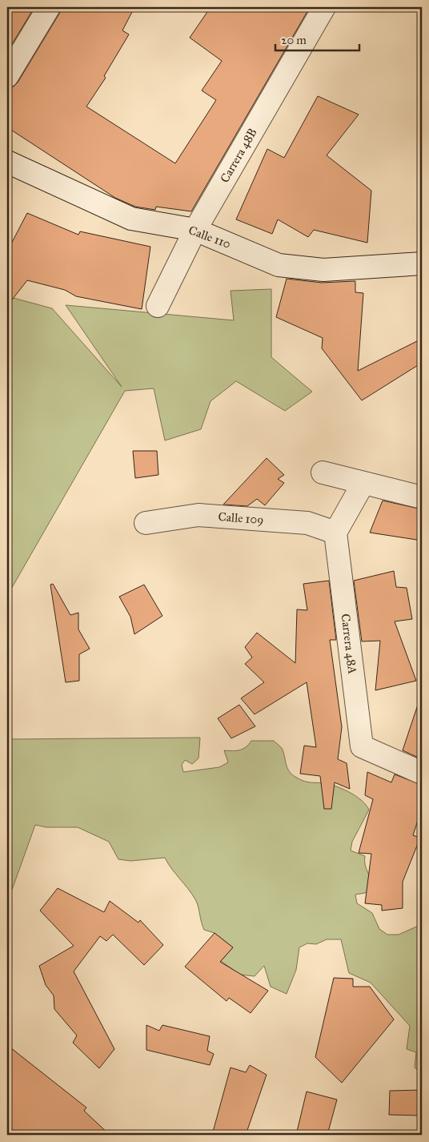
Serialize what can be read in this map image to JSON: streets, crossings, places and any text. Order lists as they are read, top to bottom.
{
  "streets": {
    "street": [
      "Carrera 48B",
      "Calle 110",
      "Calle 109",
      "Carrera 48A"
    ]
  },
  "crossings": [
    ["Carrera 48B", "Calle 110"],
    ["Calle 109", "Carrera 48A"]
  ],
  "scale_bar": "20 m"
}
